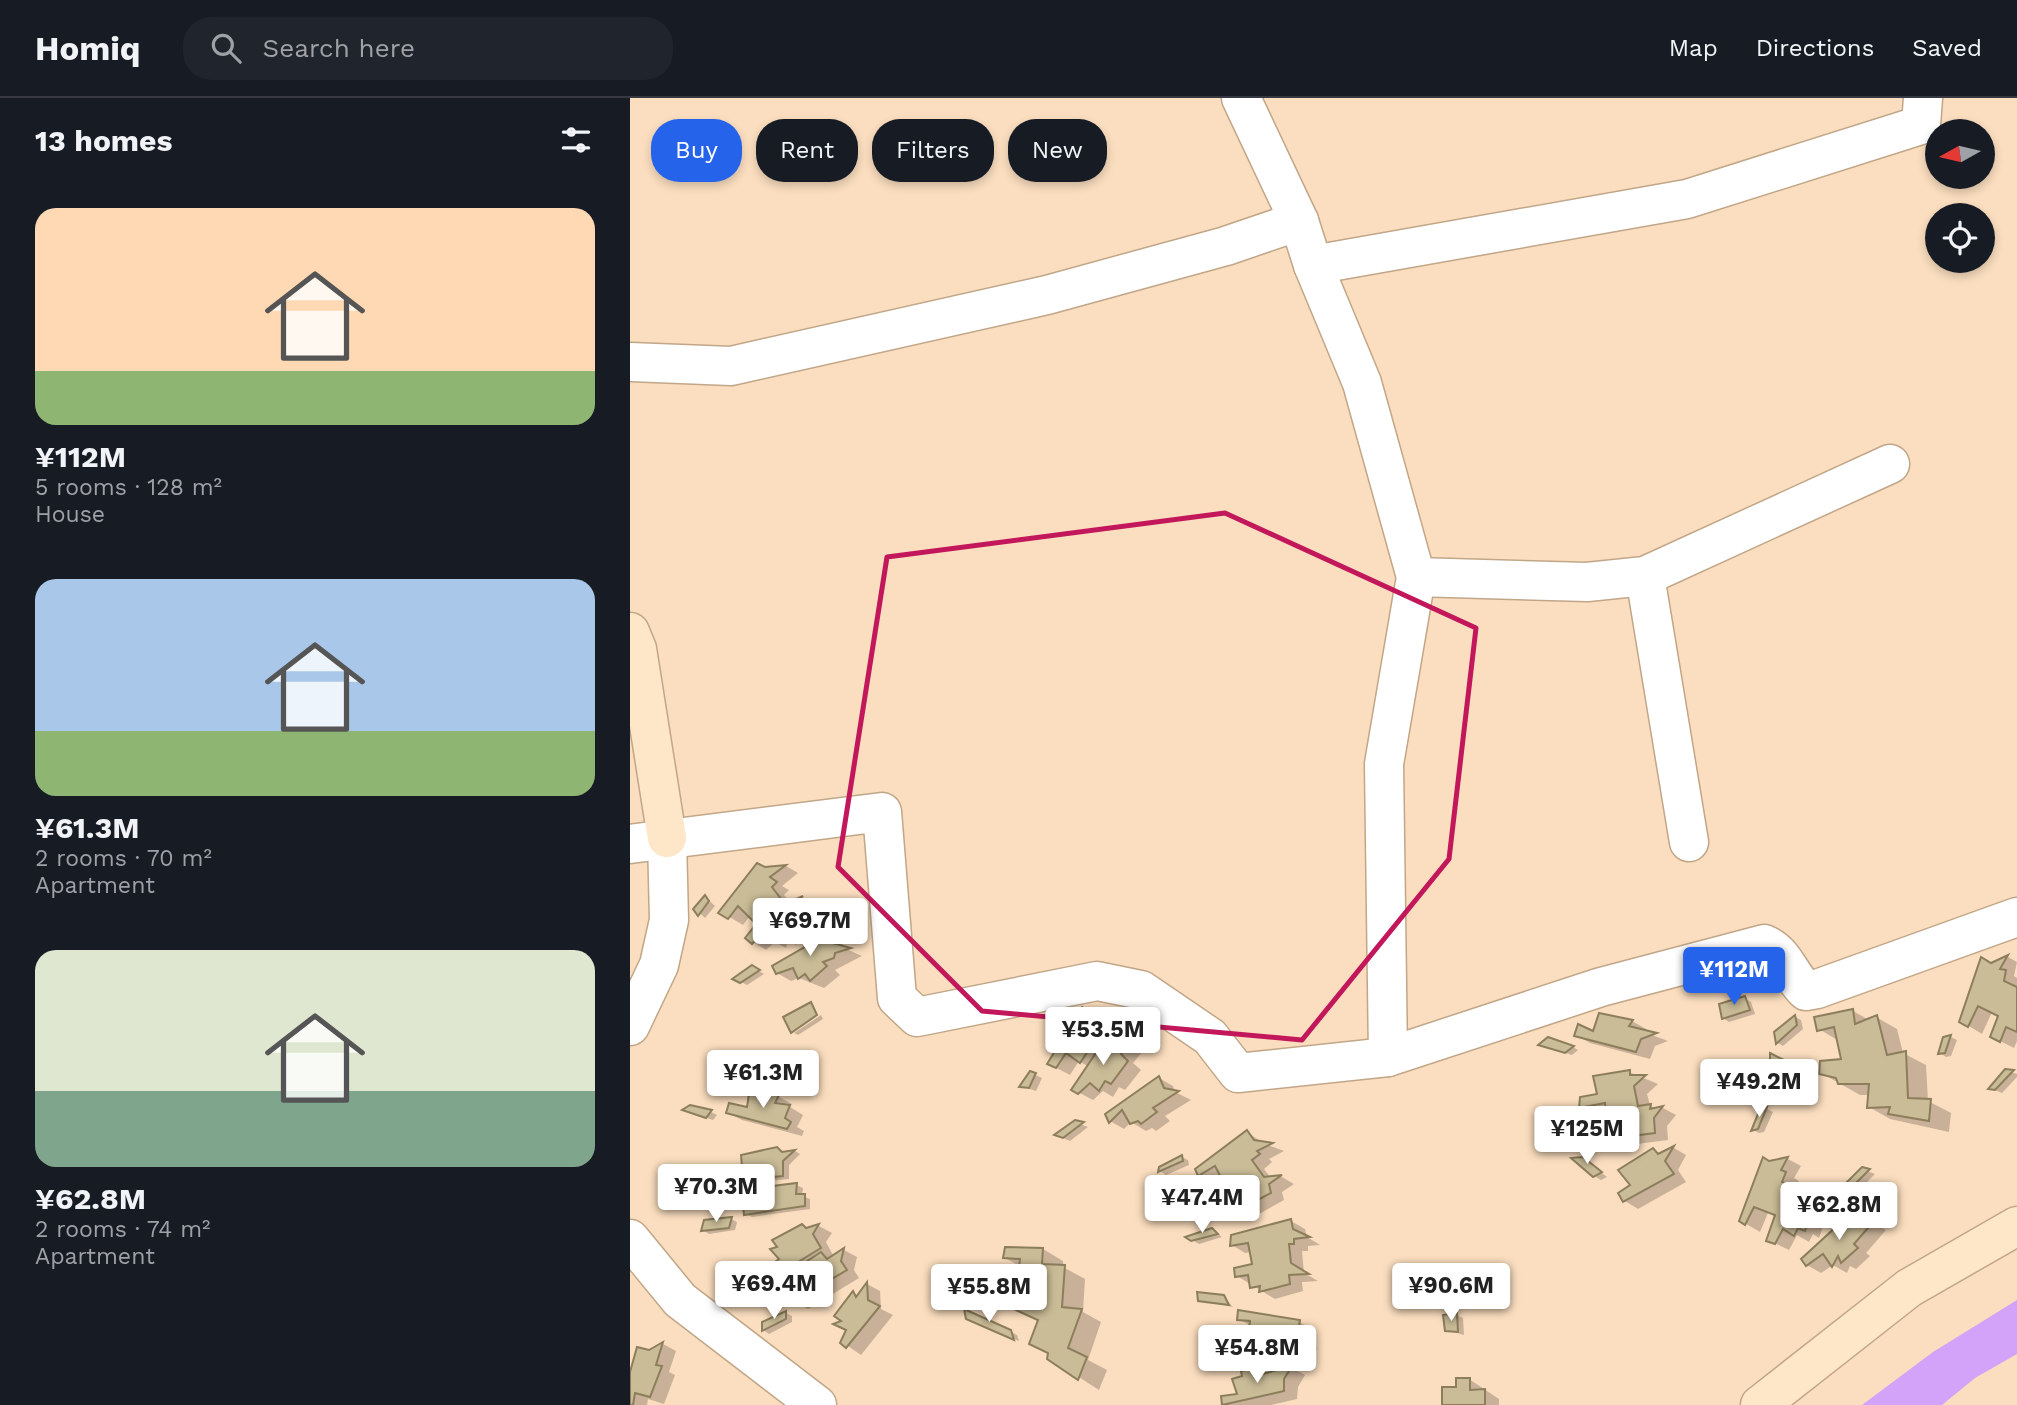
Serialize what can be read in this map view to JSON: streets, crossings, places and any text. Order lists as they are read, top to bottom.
{
  "north": "left",
  "page": {
    "header": "Homiq",
    "search": "Search here",
    "nav": ["Map", "Directions", "Saved"],
    "heading": "13 homes",
    "chip": [
      "Buy",
      "Rent",
      "Filters",
      "New"
    ],
    "list": [
      {
        "name": "¥112M",
        "note": "5 rooms · 128 m² · House"
      },
      {
        "name": "¥61.3M",
        "note": "2 rooms · 70 m² · Apartment"
      },
      {
        "name": "¥62.8M",
        "note": "2 rooms · 74 m² · Apartment"
      }
    ],
    "price": [
      "¥69.7M",
      "¥112M",
      "¥53.5M",
      "¥61.3M",
      "¥49.2M",
      "¥125M",
      "¥70.3M",
      "¥47.4M",
      "¥62.8M",
      "¥69.4M",
      "¥90.6M",
      "¥55.8M",
      "¥54.8M"
    ]
  }
}
